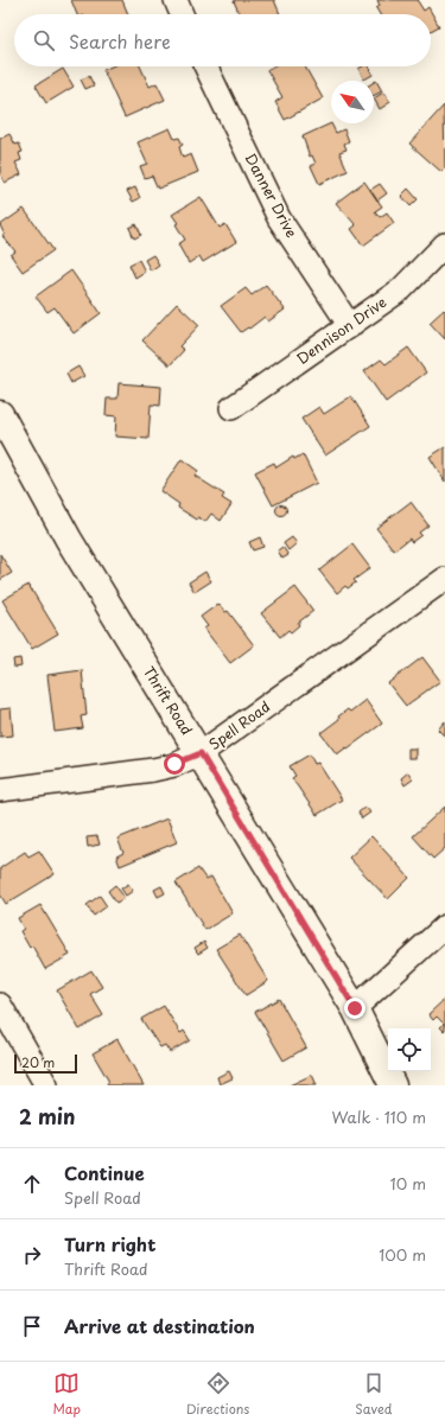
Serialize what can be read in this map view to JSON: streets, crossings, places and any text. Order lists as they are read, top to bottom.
{
  "streets": {
    "street": [
      "Danner Drive",
      "Dennison Drive",
      "Thrift Road",
      "Spell Road"
    ]
  },
  "crossings": [
    ["Danner Drive", "Dennison Drive"],
    ["Thrift Road", "Spell Road"]
  ],
  "scale_bar": "20 m",
  "north": "top left",
  "page": {
    "search": "Search here",
    "scale": "20 m",
    "heading": ["2 min", "Walk · 110 m"],
    "list": [
      ["Continue", "Spell Road", "10 m"],
      ["Turn right", "Thrift Road", "100 m"],
      "Arrive at destination"
    ],
    "nav": ["Map", "Directions", "Saved"]
  }
}
